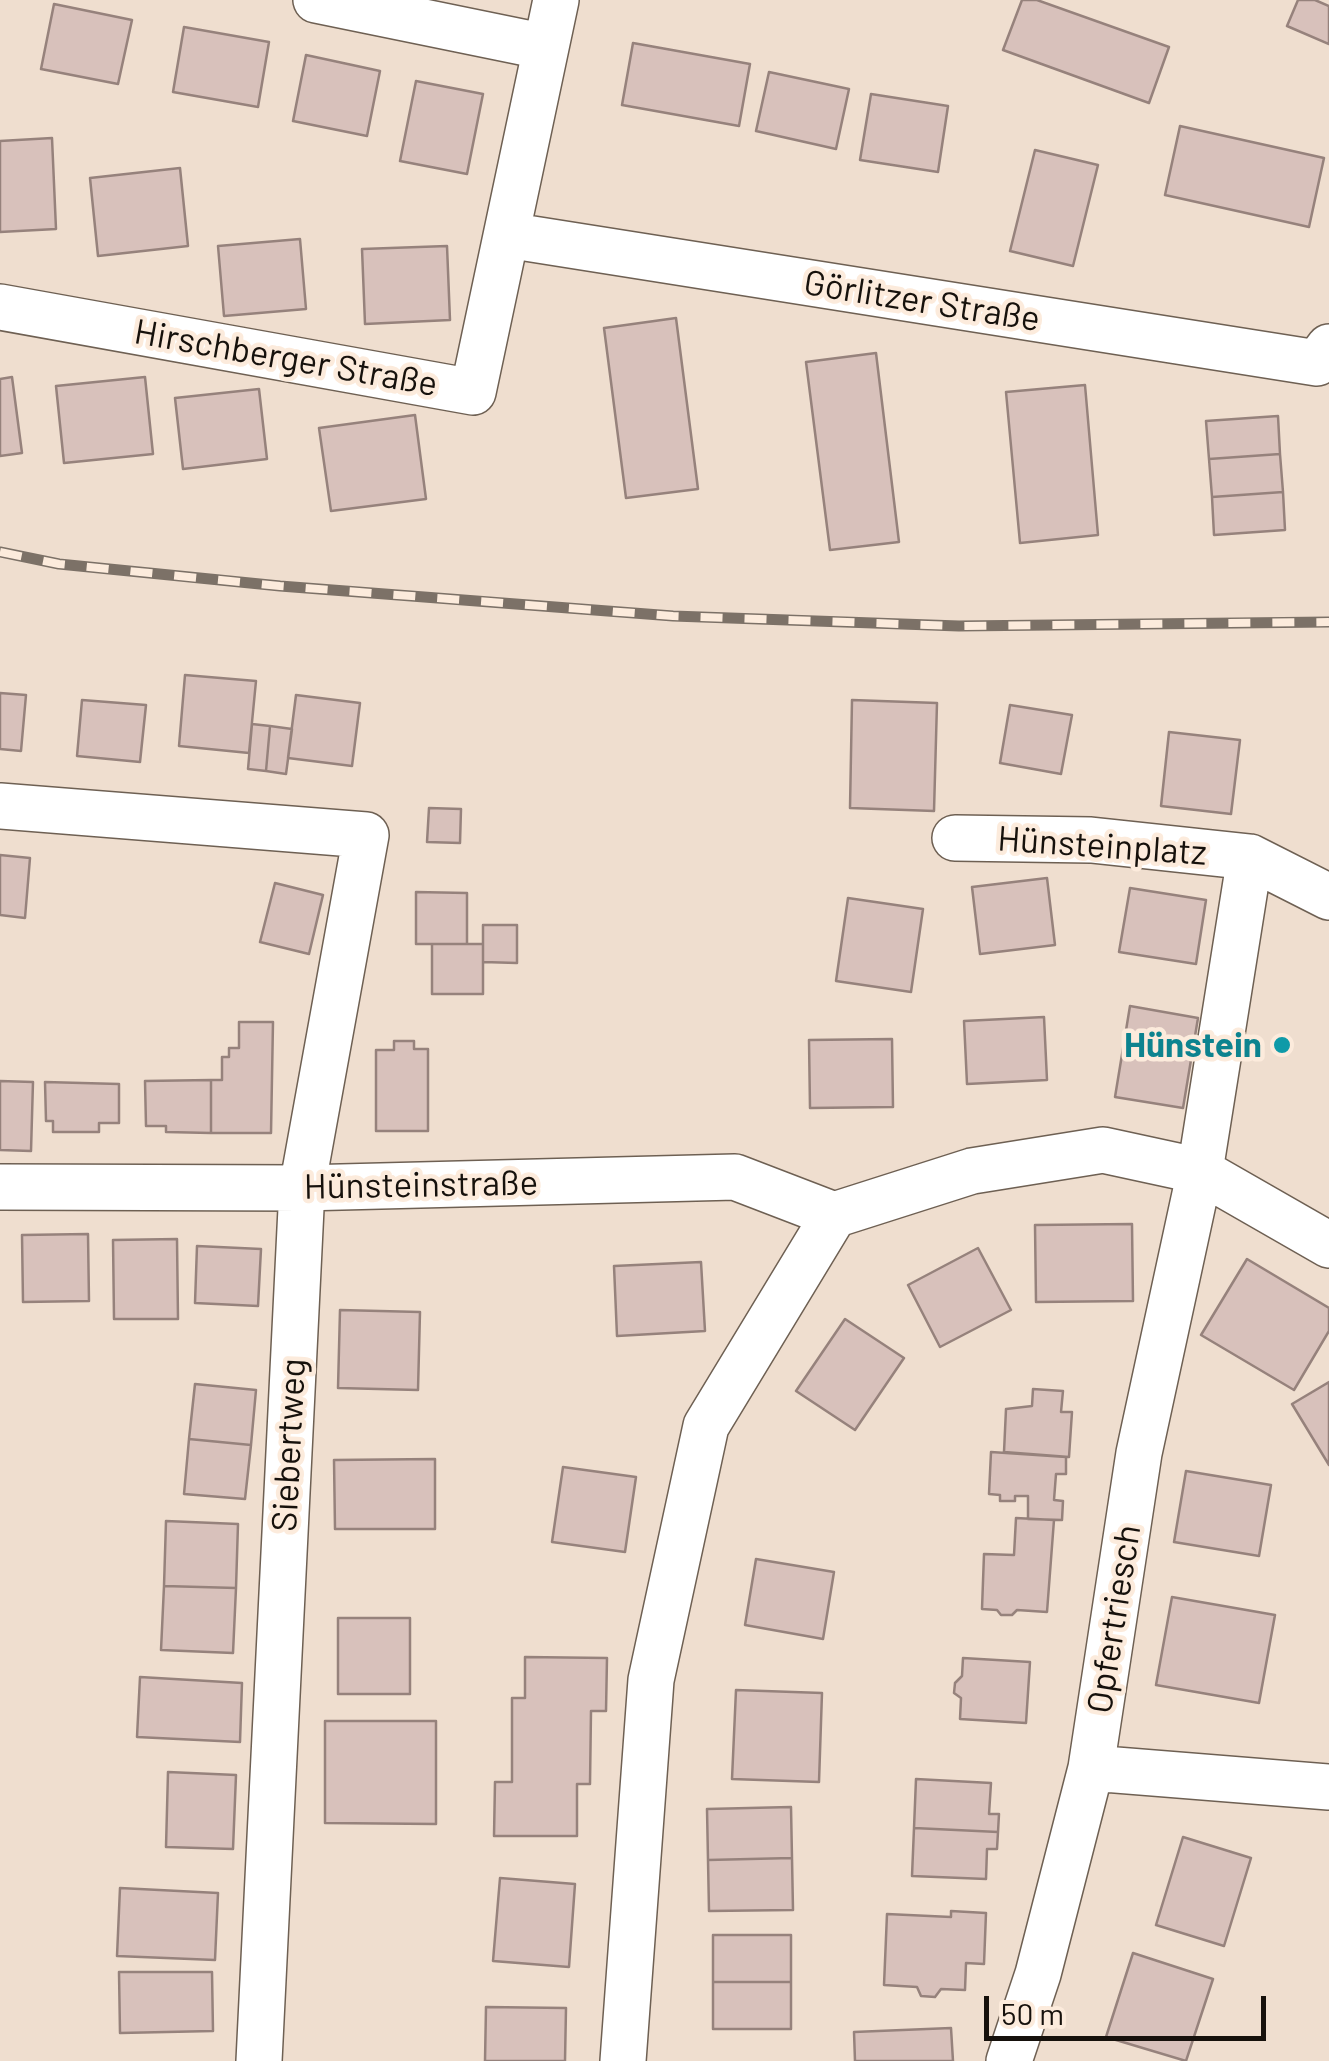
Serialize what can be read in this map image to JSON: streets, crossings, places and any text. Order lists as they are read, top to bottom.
{
  "streets": {
    "street": [
      "Görlitzer Straße",
      "Hirschberger Straße",
      "Hünsteinplatz",
      "Hünsteinstraße",
      "Siebertweg",
      "Opfertriesch"
    ]
  },
  "crossings": [
    ["Görlitzer Straße", "Hirschberger Straße"],
    ["Hünsteinplatz", "Opfertriesch"],
    ["Hünsteinstraße", "Siebertweg"]
  ],
  "places": ["Hünstein"],
  "scale_bar": "50 m"
}
